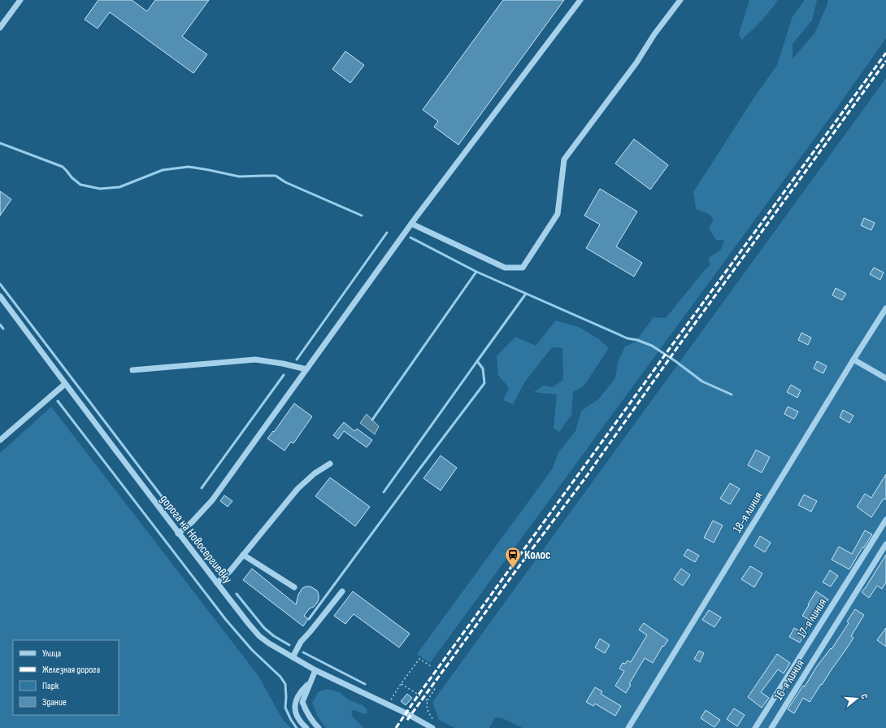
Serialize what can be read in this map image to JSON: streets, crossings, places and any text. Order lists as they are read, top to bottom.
{
  "streets": {
    "street": [
      "18-я линия",
      "дорога на Новосергиевку",
      "17-я линия",
      "16-я линия"
    ]
  },
  "places": {
    "station": ["Колос"]
  },
  "legend": [
    "Улица",
    "Железная дорога",
    "Парк",
    "Здание"
  ],
  "north": "right"
}
